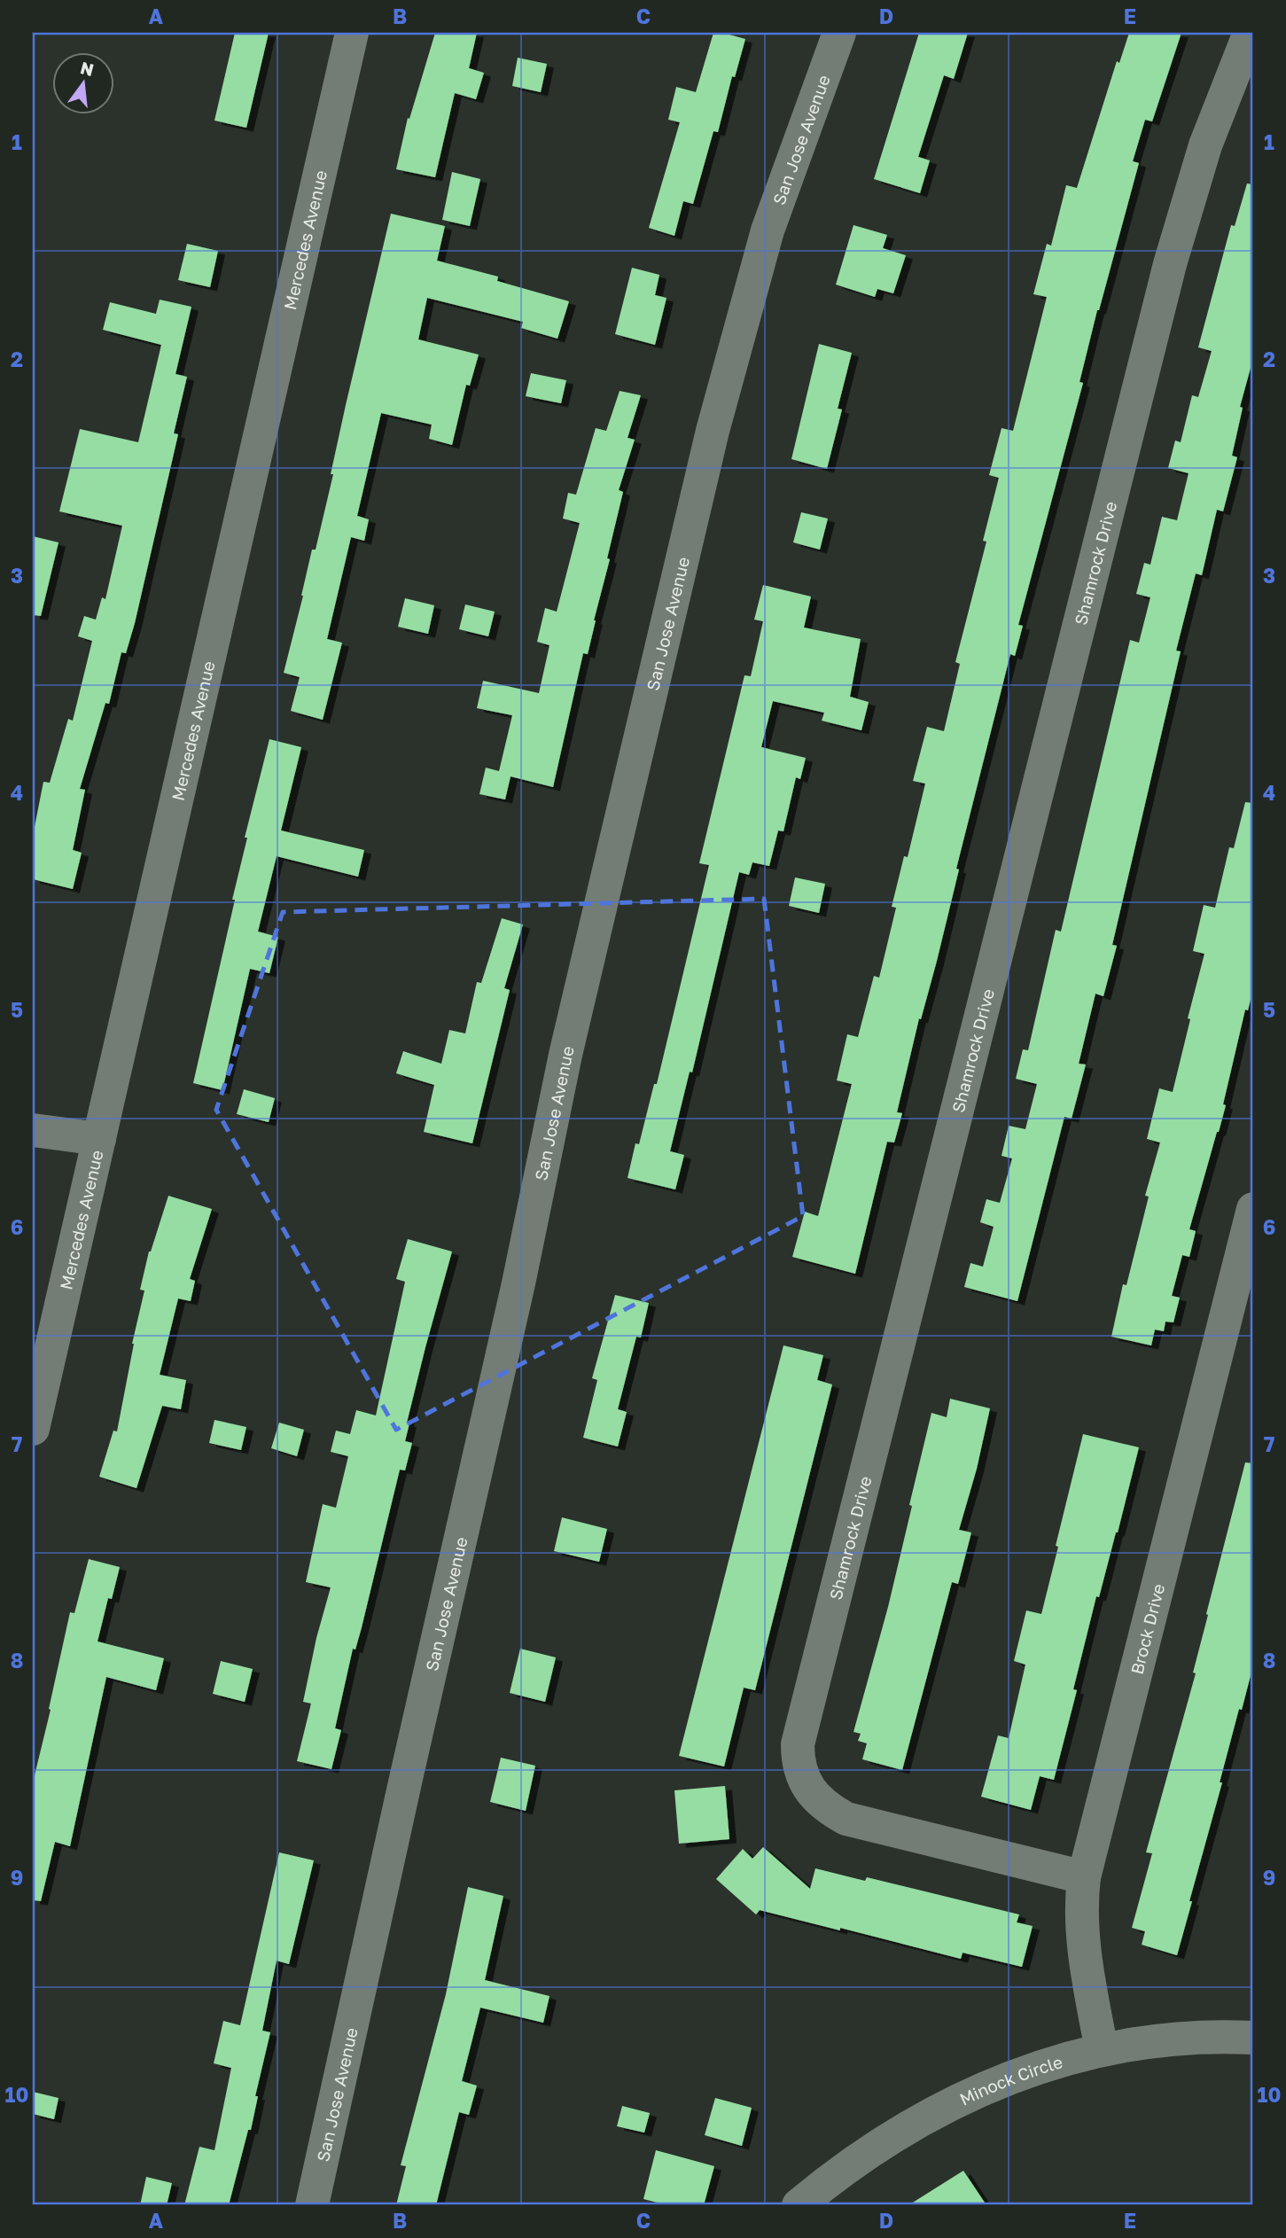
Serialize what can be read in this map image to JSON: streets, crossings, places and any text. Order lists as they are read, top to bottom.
{
  "streets": {
    "street": [
      "San Jose Avenue",
      "Mercedes Avenue",
      "Shamrock Drive",
      "Brock Drive",
      "Minock Circle"
    ]
  },
  "crossings": [
    ["Shamrock Drive", "Brock Drive"],
    ["Brock Drive", "Minock Circle"]
  ],
  "north": "top",
  "grid": {
    "columns": [
      "A",
      "B",
      "C",
      "D",
      "E"
    ],
    "rows": [
      "1",
      "2",
      "3",
      "4",
      "5",
      "6",
      "7",
      "8",
      "9",
      "10"
    ]
  }
}
